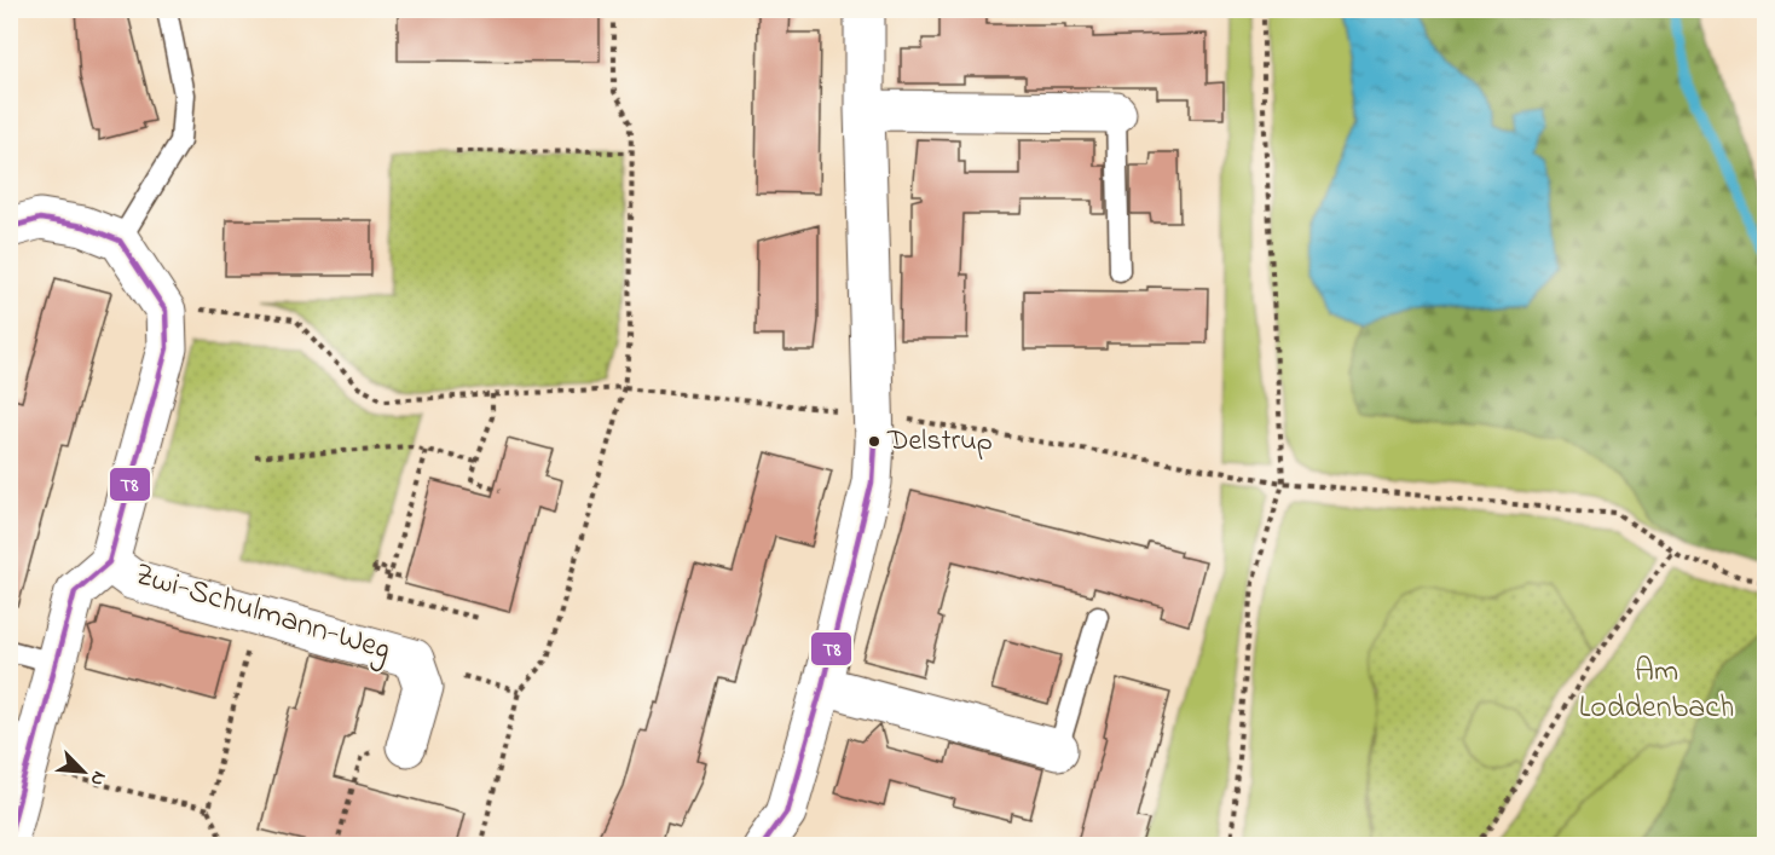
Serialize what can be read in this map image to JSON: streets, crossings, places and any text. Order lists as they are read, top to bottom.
{
  "streets": {
    "street": ["Zwi-Schulmann-Weg"]
  },
  "parks": ["Am Loddenbach"],
  "places": ["Delstrup"],
  "lines": ["transit line T8"],
  "north": "bottom right"
}
